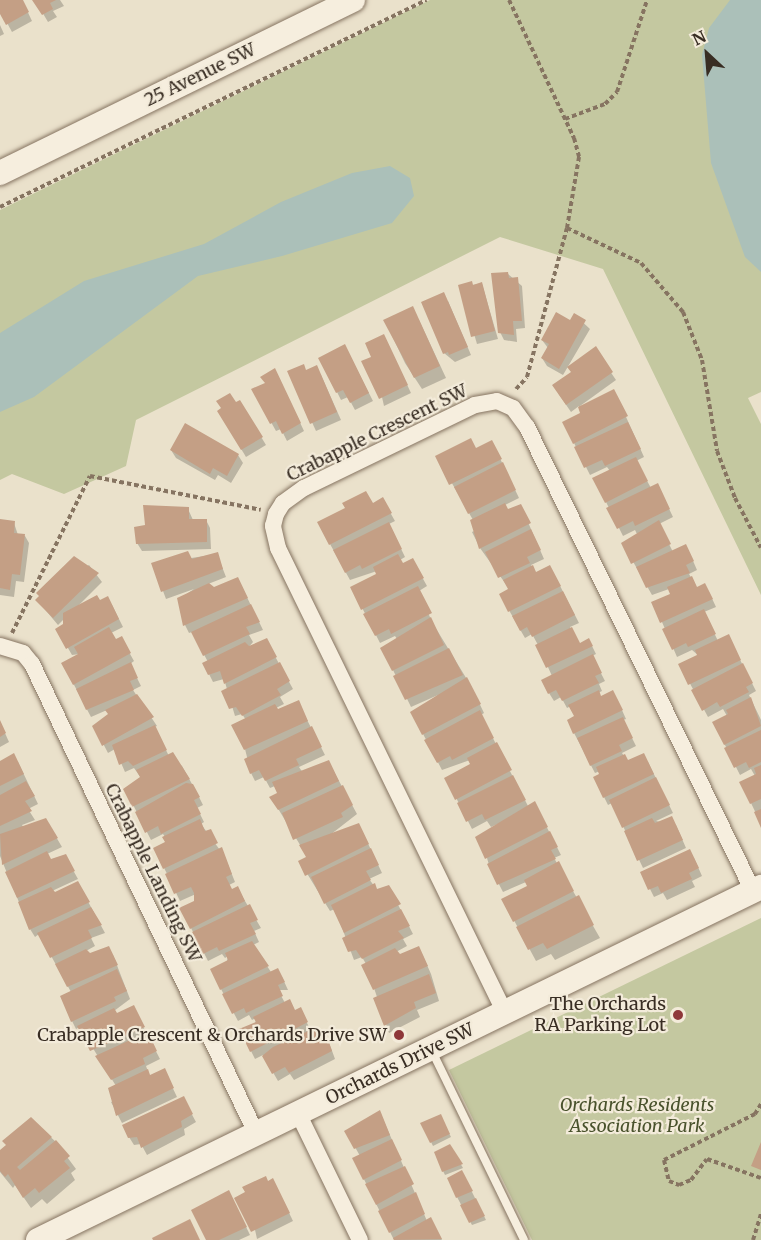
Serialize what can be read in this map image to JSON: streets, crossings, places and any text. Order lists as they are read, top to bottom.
{
  "streets": {
    "street": [
      "25 Avenue SW",
      "Crabapple Crescent SW",
      "Crabapple Landing SW",
      "Orchards Drive SW"
    ]
  },
  "crossings": [
    ["Crabapple Landing SW", "Orchards Drive SW"]
  ],
  "parks": ["Orchards Residents Association Park"],
  "places": ["The Orchards RA Parking Lot", "Crabapple Crescent & Orchards Drive SW"],
  "north": "top left"
}
